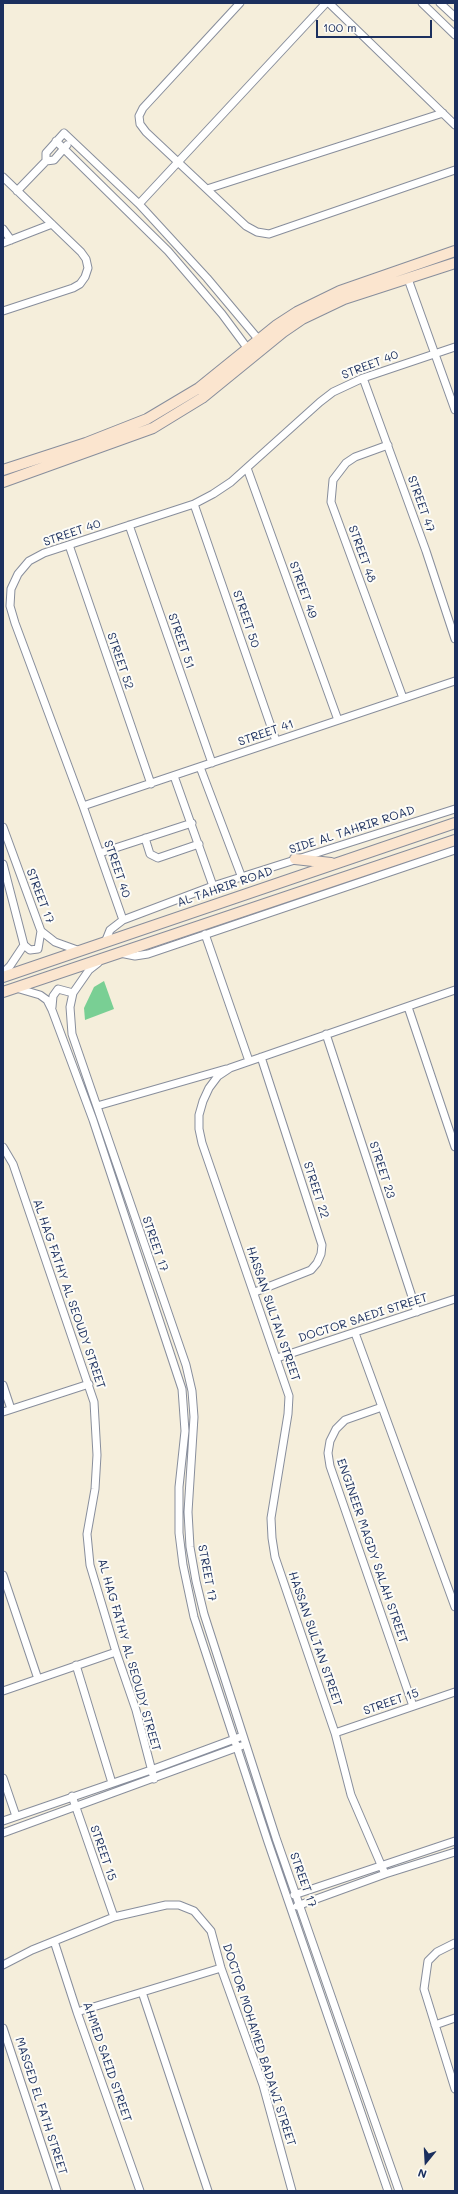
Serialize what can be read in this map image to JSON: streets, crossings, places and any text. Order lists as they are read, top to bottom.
{
  "streets": {
    "street": [
      "STREET 40",
      "STREET 47",
      "STREET 48",
      "STREET 49",
      "STREET 50",
      "STREET 51",
      "STREET 52",
      "STREET 41",
      "SIDE AL TAHRIR ROAD",
      "AL TAHRIR ROAD",
      "STREET 17",
      "STREET 23",
      "STREET 22",
      "AL HAG FATHY AL SEOUDY STREET",
      "HASSAN SULTAN STREET",
      "DOCTOR SAEDI STREET",
      "ENGINEER MAGDY SALAH STREET",
      "STREET 15",
      "DOCTOR MOHAMED BADAWI STREET",
      "AHMED SAEID STREET",
      "MASGED EL FATH STREET"
    ]
  },
  "crossings": [
    ["STREET 40", "STREET 47"],
    ["STREET 40", "STREET 49"],
    ["STREET 40", "STREET 50"],
    ["STREET 40", "STREET 51"],
    ["STREET 40", "STREET 52"],
    ["STREET 40", "STREET 41"],
    ["STREET 40", "SIDE AL TAHRIR ROAD"],
    ["STREET 47", "STREET 48"],
    ["STREET 48", "STREET 41"],
    ["STREET 49", "STREET 41"],
    ["STREET 50", "STREET 41"],
    ["STREET 51", "STREET 41"],
    ["STREET 52", "STREET 41"],
    ["SIDE AL TAHRIR ROAD", "AL TAHRIR ROAD"],
    ["AL TAHRIR ROAD", "STREET 17"],
    ["STREET 23", "HASSAN SULTAN STREET"],
    ["STREET 23", "DOCTOR SAEDI STREET"],
    ["STREET 22", "HASSAN SULTAN STREET"],
    ["HASSAN SULTAN STREET", "DOCTOR SAEDI STREET"],
    ["HASSAN SULTAN STREET", "STREET 15"],
    ["ENGINEER MAGDY SALAH STREET", "STREET 15"],
    ["STREET 15", "DOCTOR MOHAMED BADAWI STREET"]
  ],
  "scale_bar": "100 m",
  "north": "bottom"
}
